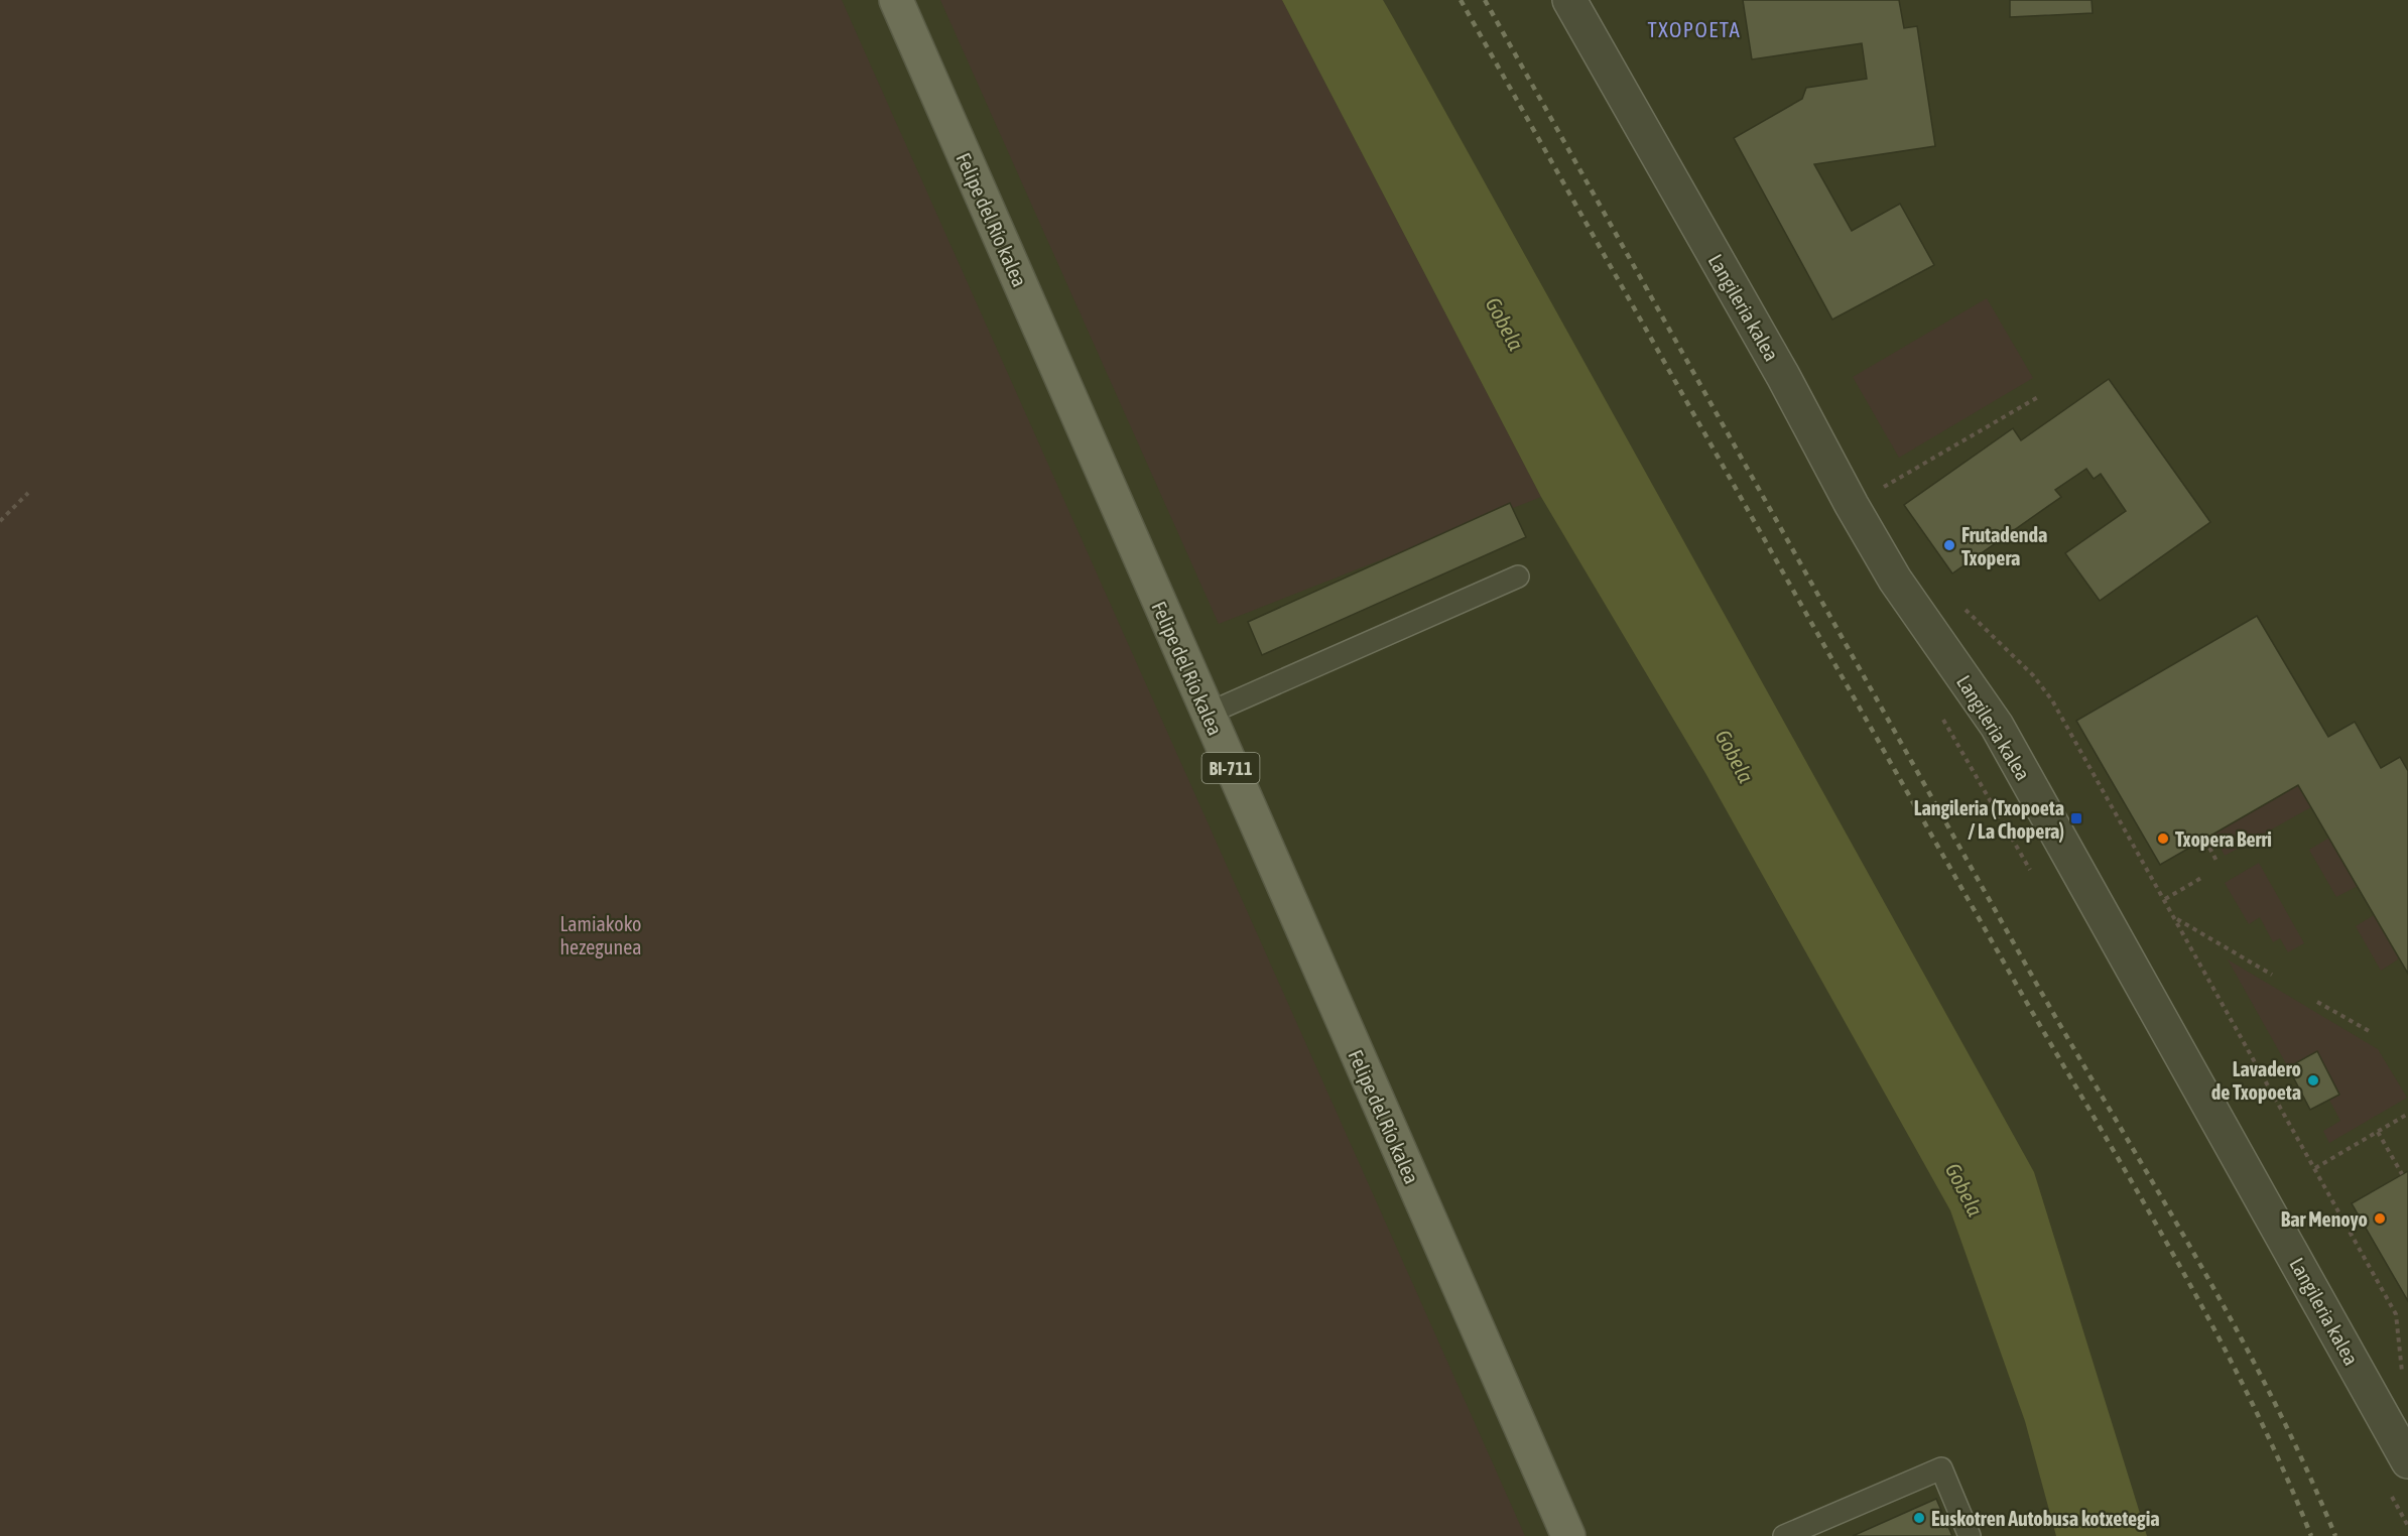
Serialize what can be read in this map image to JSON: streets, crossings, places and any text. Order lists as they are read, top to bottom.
{
  "streets": {
    "main road": ["Felipe del Río kalea", "BI-711"],
    "street": ["Langileria kalea"]
  },
  "districts": ["TXOPOETA"],
  "water": ["Gobela"],
  "parks": ["Lamiakoko hezegunea"],
  "places": {
    "other": [
      "Frutadenda Txopera",
      "Txopera Berri",
      "Lavadero de Txopoeta",
      "Bar Menoyo",
      "Euskotren Autobusa kotxetegia"
    ],
    "transit": ["Langileria (Txopoeta / La Chopera)"]
  }
}
